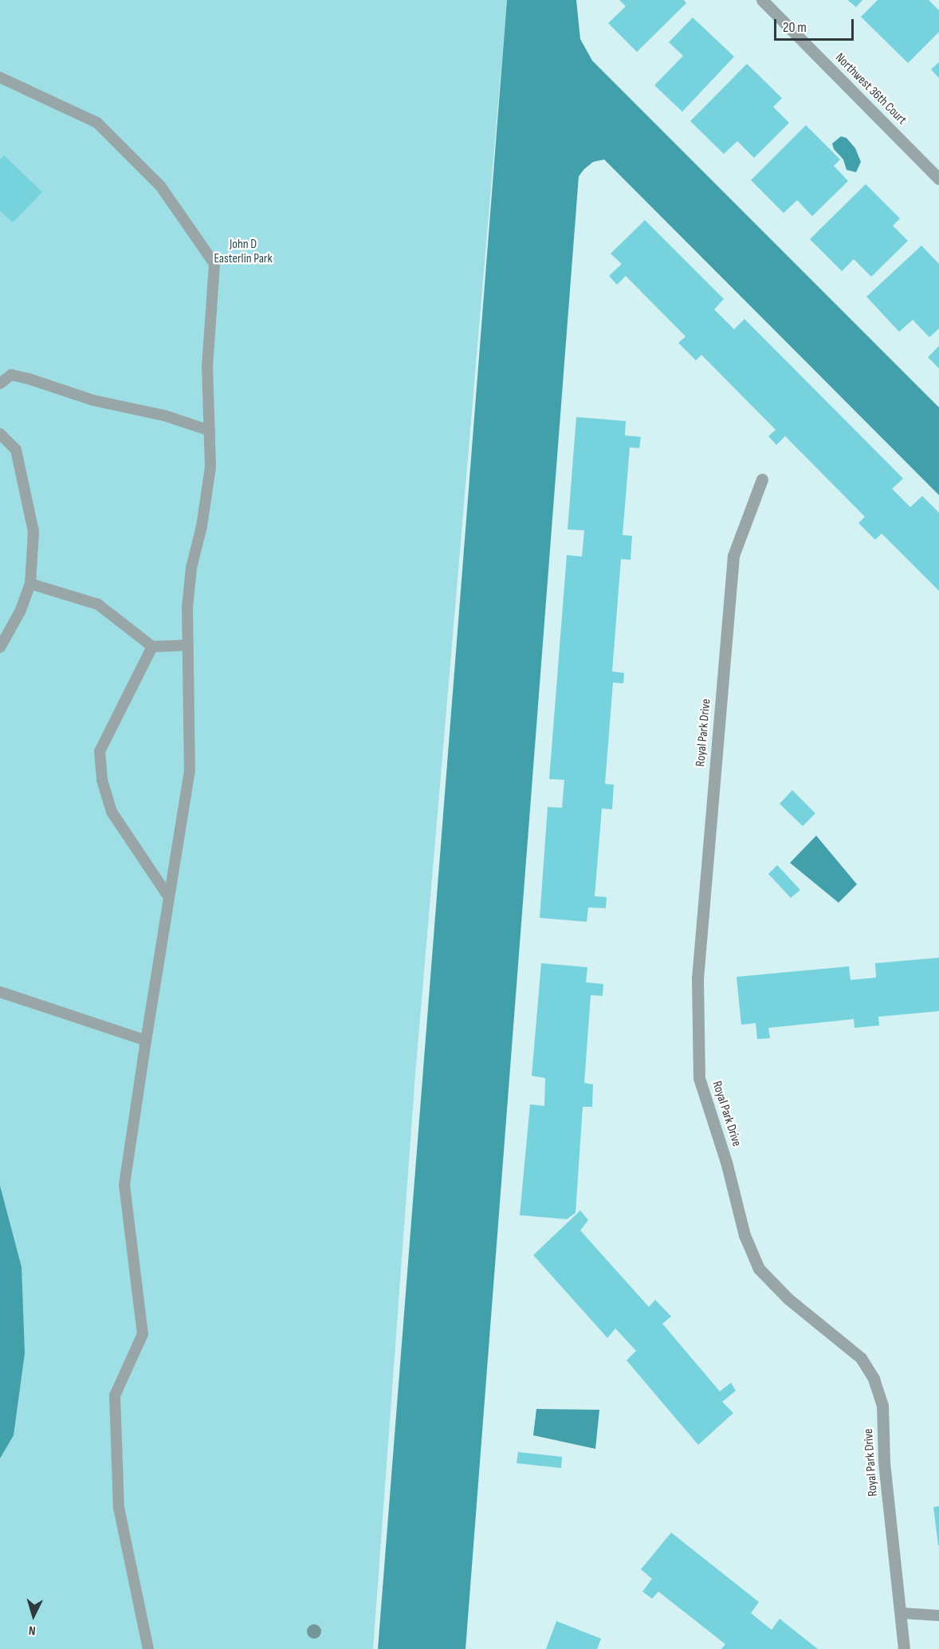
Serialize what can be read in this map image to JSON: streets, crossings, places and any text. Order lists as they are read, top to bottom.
{
  "streets": {
    "street": ["Northwest 36th Court", "Royal Park Drive"]
  },
  "parks": ["John D Easterlin Park"],
  "scale_bar": "20 m",
  "north": "bottom"
}
